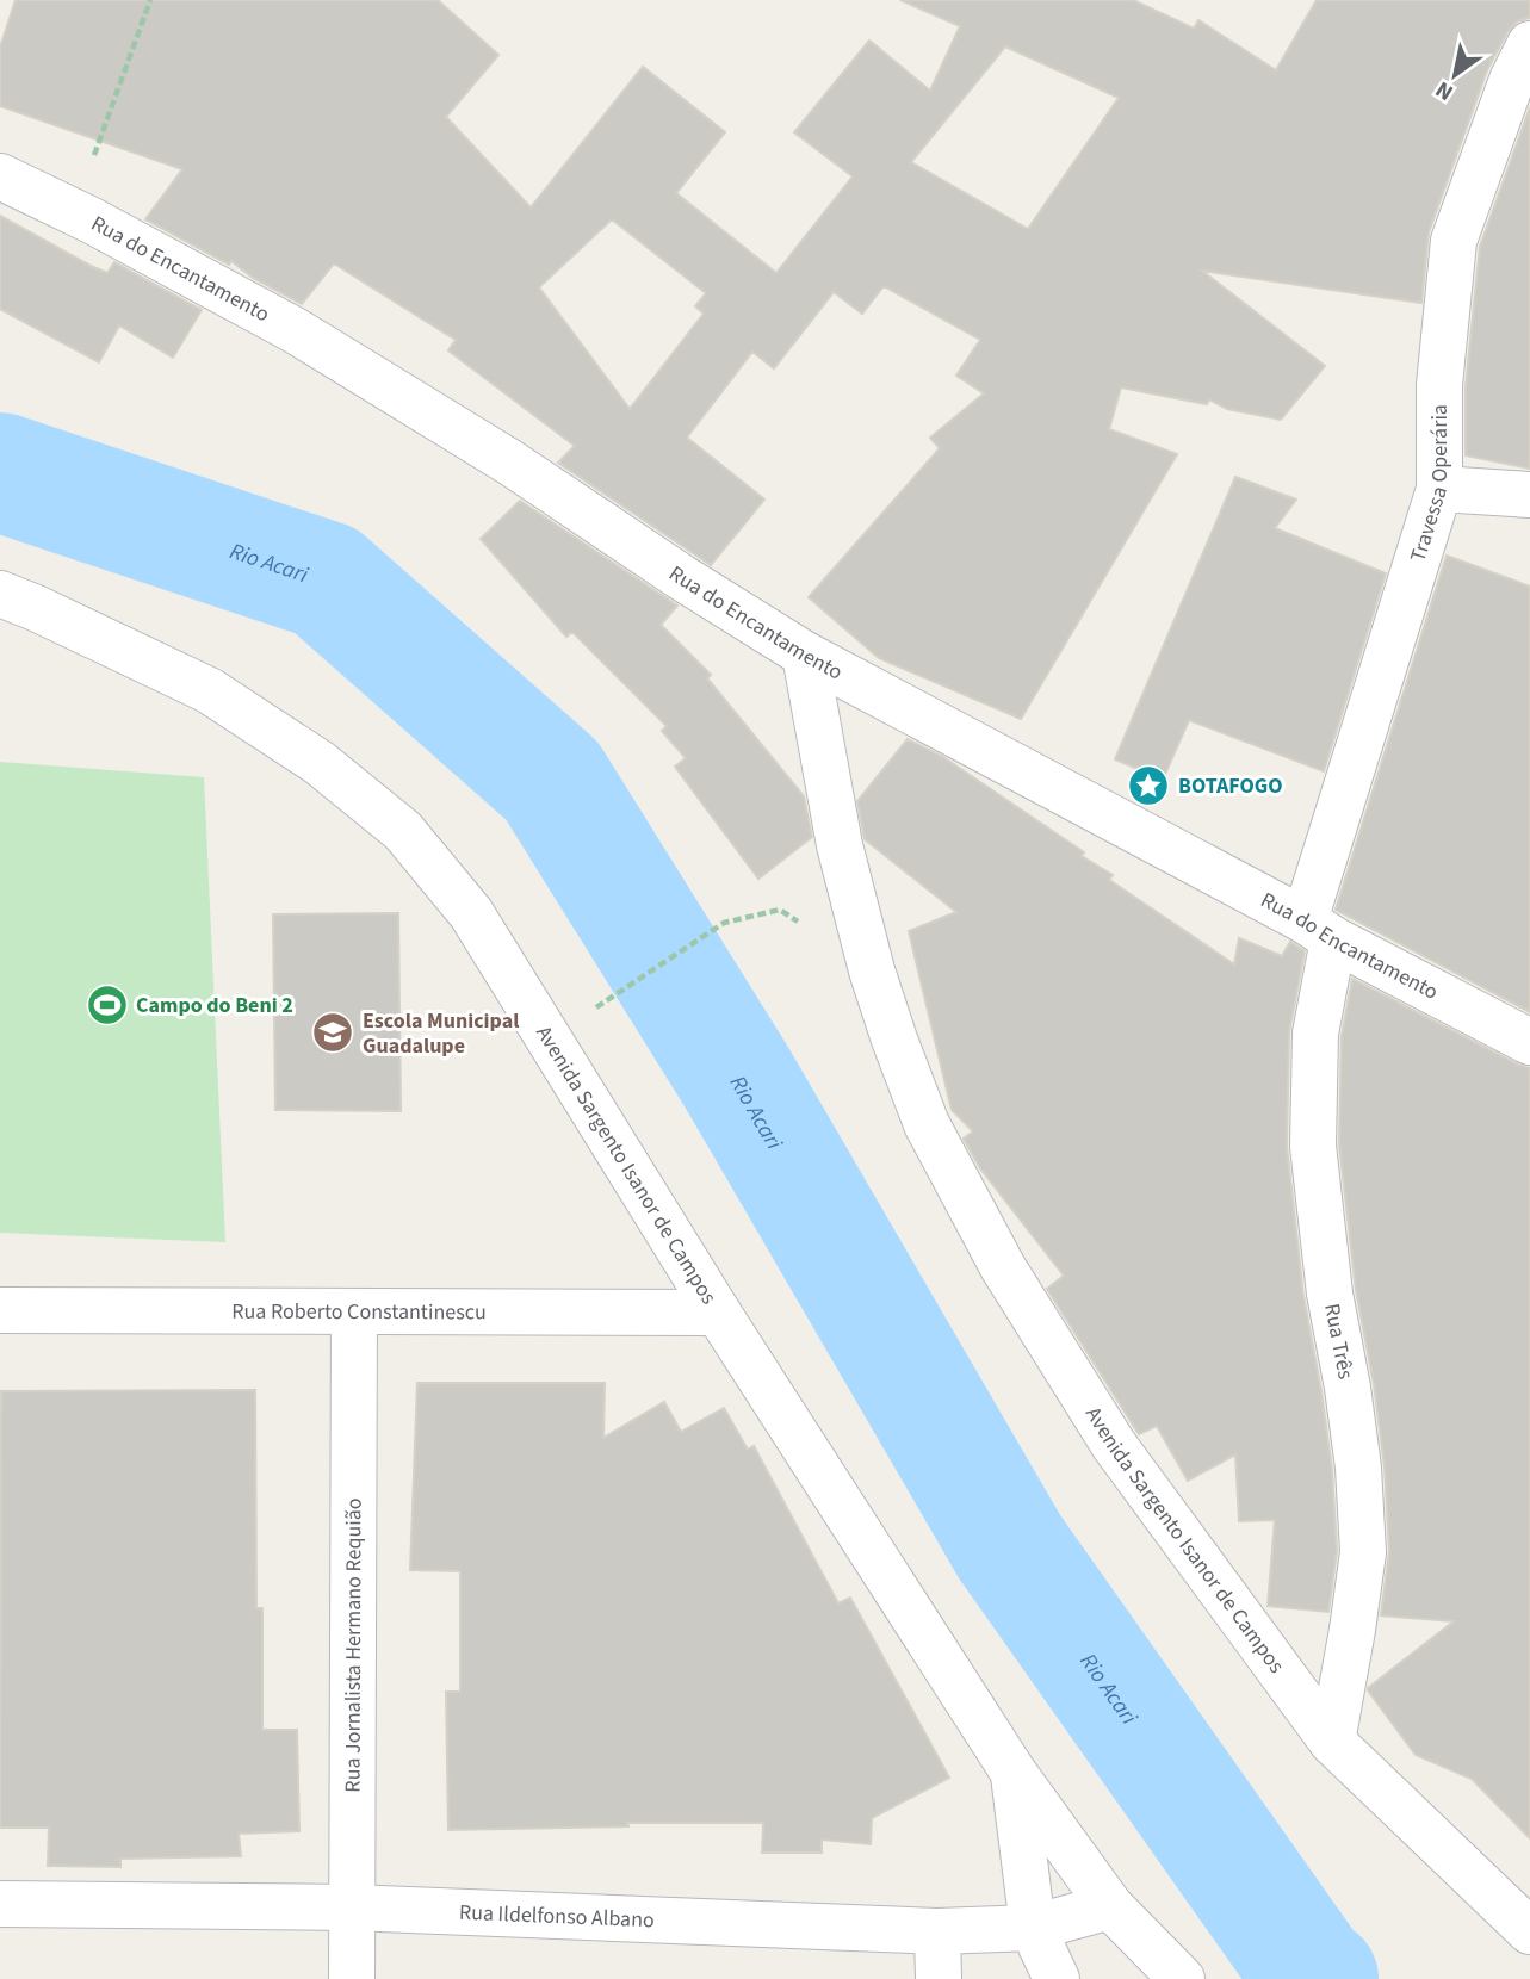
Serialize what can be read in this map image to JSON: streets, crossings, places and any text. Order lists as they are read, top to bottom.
{
  "streets": {
    "street": [
      "Rua do Encantamento",
      "Travessa Operária",
      "Avenida Sargento Isanor de Campos",
      "Rua Roberto Constantinescu",
      "Rua Três",
      "Rua Jornalista Hermano Requião",
      "Rua Ildelfonso Albano"
    ]
  },
  "crossings": [
    ["Rua do Encantamento", "Travessa Operária"],
    ["Rua do Encantamento", "Avenida Sargento Isanor de Campos"],
    ["Rua do Encantamento", "Rua Três"],
    ["Travessa Operária", "Rua Três"],
    ["Avenida Sargento Isanor de Campos", "Rua Roberto Constantinescu"],
    ["Avenida Sargento Isanor de Campos", "Rua Três"],
    ["Avenida Sargento Isanor de Campos", "Rua Ildelfonso Albano"],
    ["Rua Roberto Constantinescu", "Rua Jornalista Hermano Requião"],
    ["Rua Jornalista Hermano Requião", "Rua Ildelfonso Albano"]
  ],
  "water": ["Rio Acari"],
  "places": {
    "place": ["BOTAFOGO"],
    "sports": ["Campo do Beni 2"],
    "school or university": ["Escola Municipal Guadalupe"]
  },
  "north": "bottom left"
}
